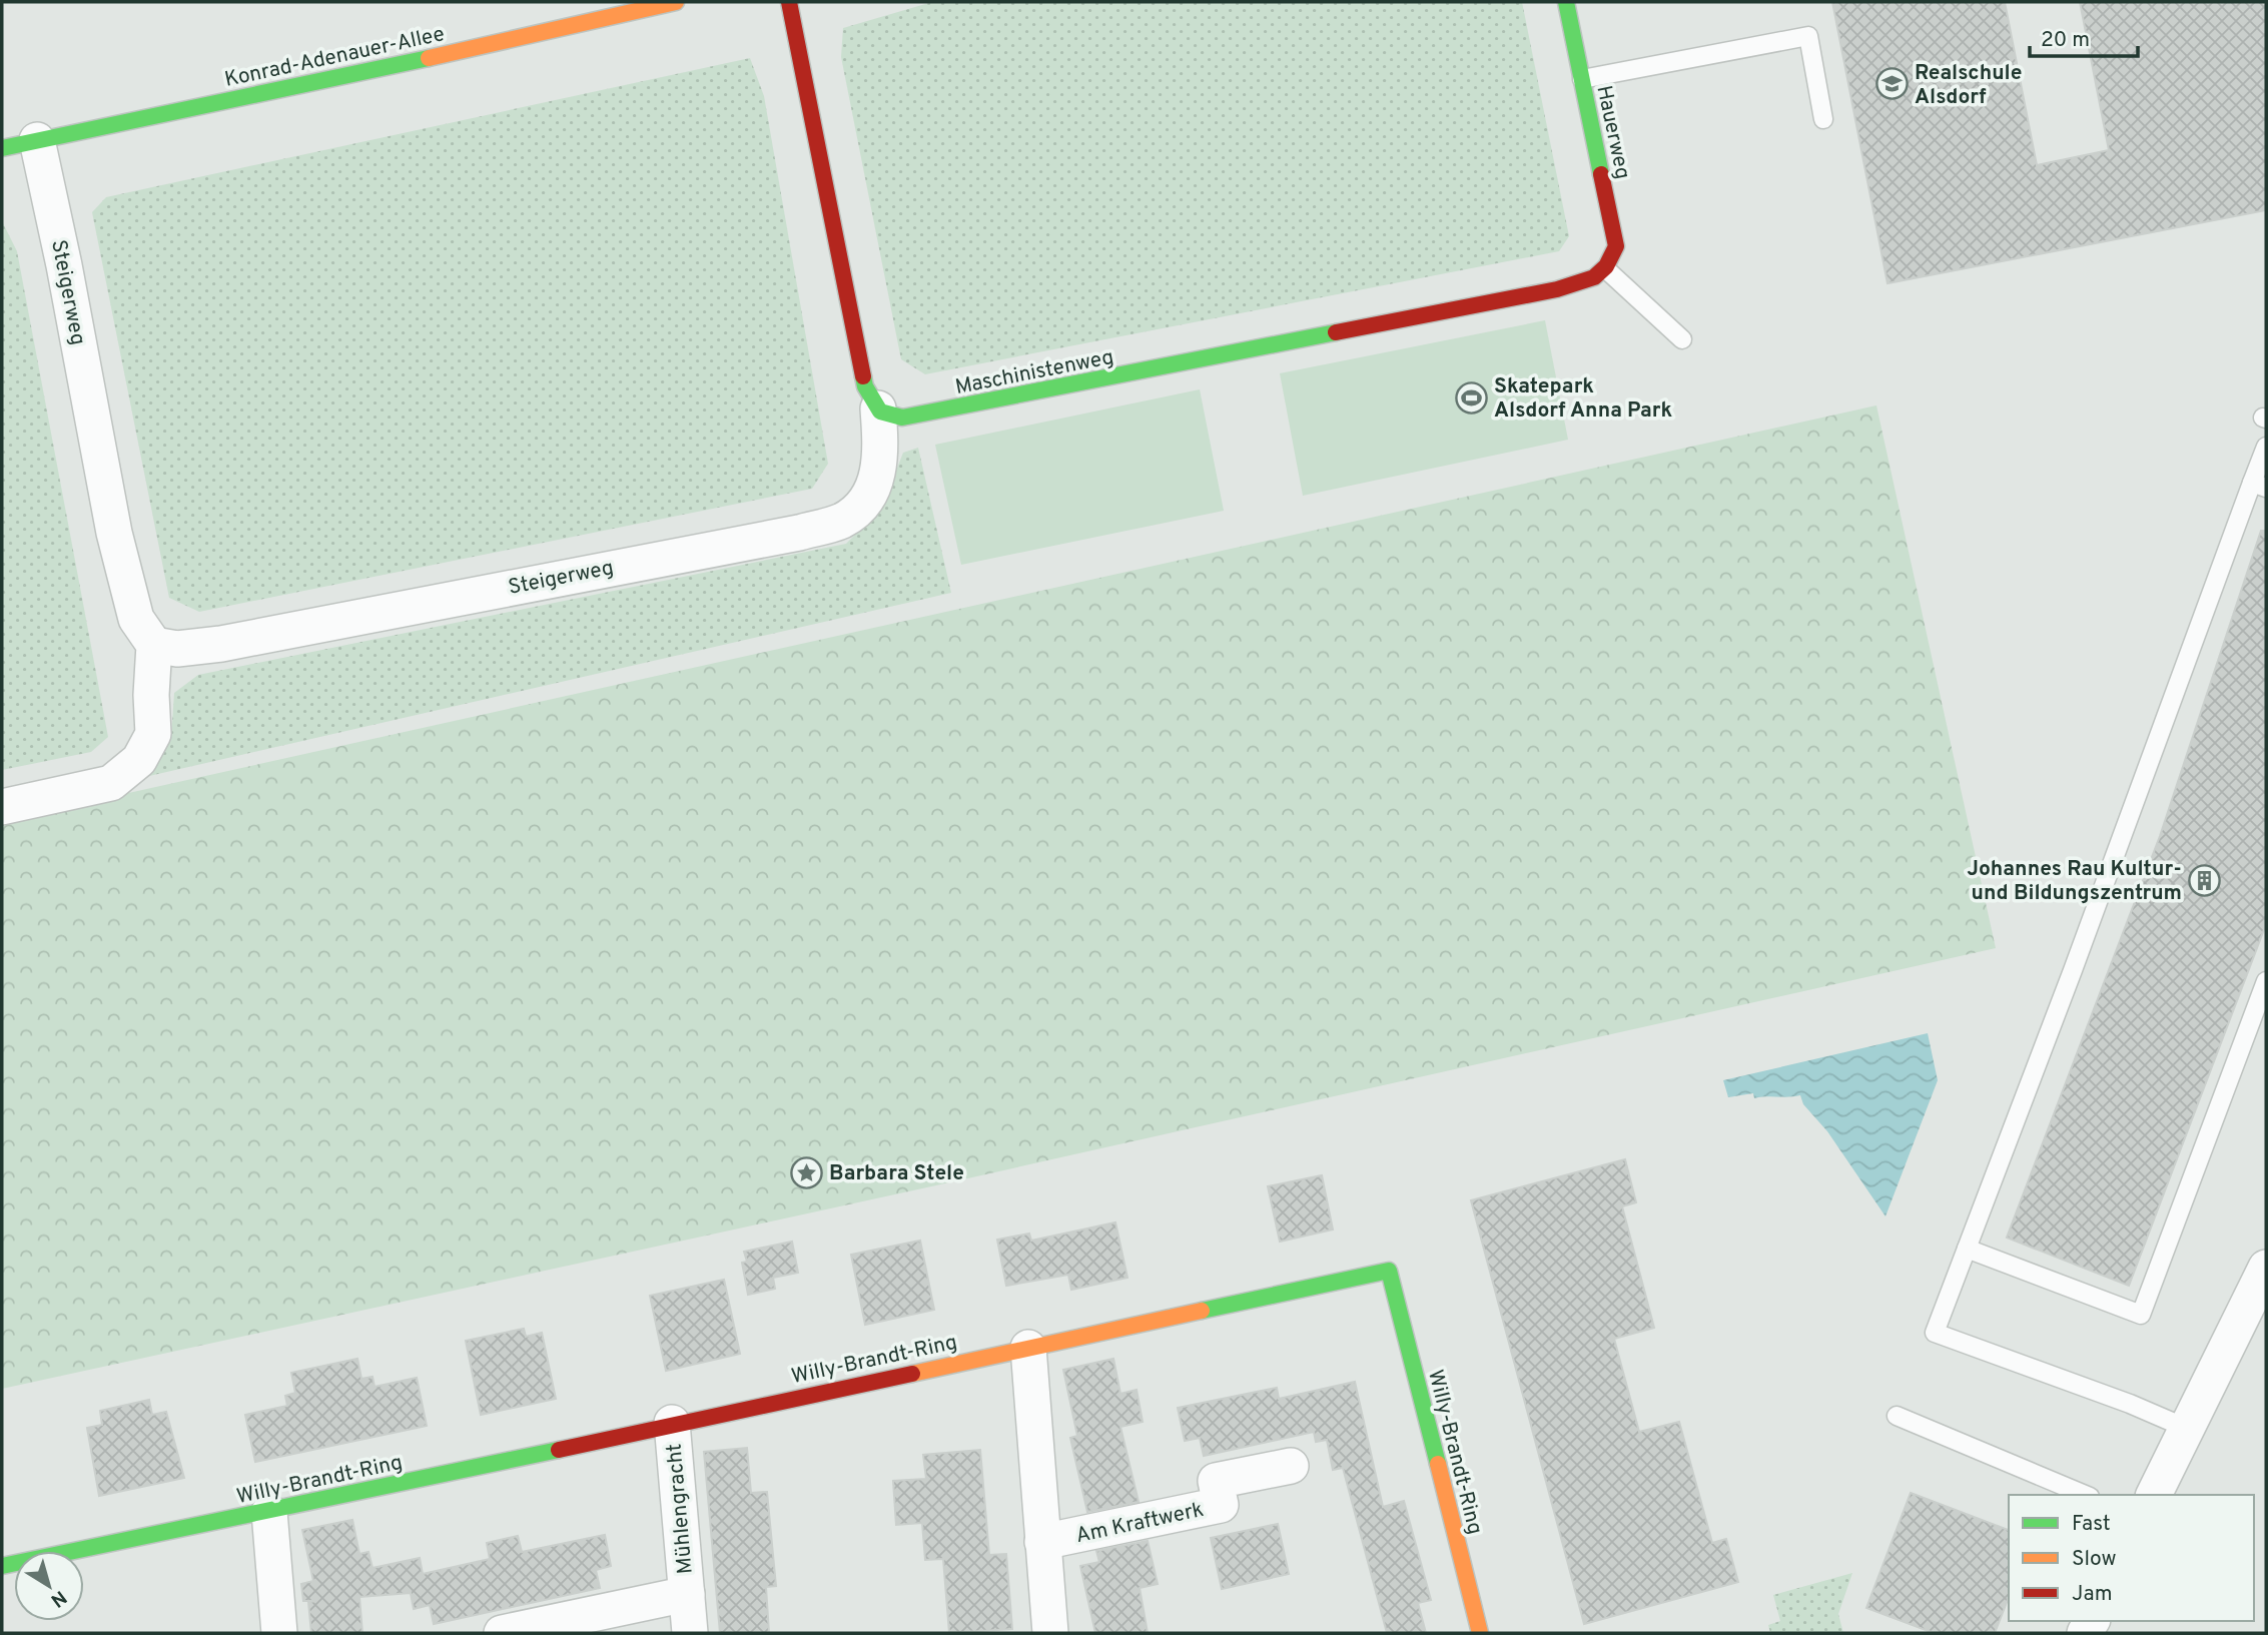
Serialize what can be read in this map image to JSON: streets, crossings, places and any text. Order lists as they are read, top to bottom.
{
  "streets": {
    "street": [
      "Konrad-Adenauer-Allee",
      "Hauerweg",
      "Steigerweg",
      "Maschinistenweg",
      "Willy-Brandt-Ring",
      "Mühlengracht",
      "Am Kraftwerk"
    ]
  },
  "crossings": [
    ["Konrad-Adenauer-Allee", "Steigerweg"],
    ["Hauerweg", "Maschinistenweg"],
    ["Steigerweg", "Maschinistenweg"],
    ["Willy-Brandt-Ring", "Mühlengracht"]
  ],
  "places": {
    "school or university": ["Realschule Alsdorf"],
    "sports": ["Skatepark Alsdorf Anna Park"],
    "building": ["Johannes Rau Kultur- und Bildungszentrum"],
    "place": ["Barbara Stele"]
  },
  "legend": ["Fast", "Slow", "Jam"],
  "scale_bar": "20 m",
  "north": "bottom right"
}
